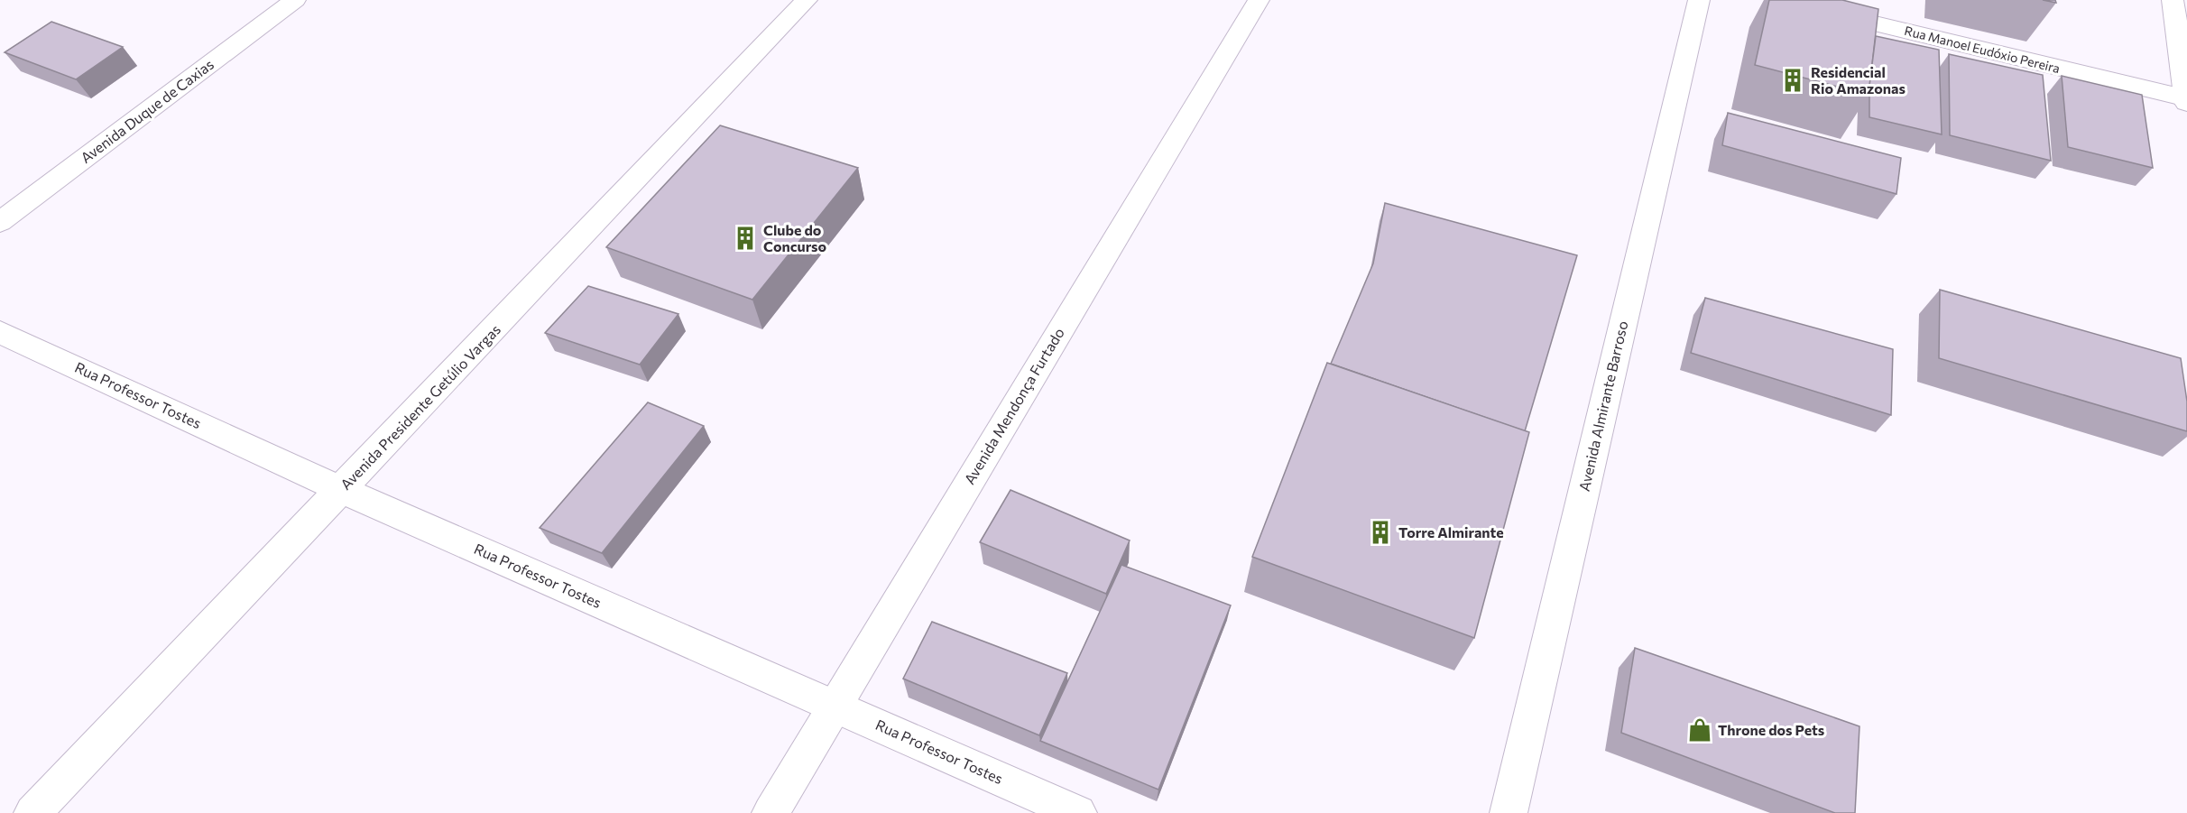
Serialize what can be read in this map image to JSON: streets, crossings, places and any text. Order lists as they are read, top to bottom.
{
  "streets": {
    "street": [
      "Rua Manoel Eudóxio Pereira",
      "Avenida Duque de Caxias",
      "Rua Professor Tostes",
      "Avenida Mendonça Furtado",
      "Avenida Almirante Barroso",
      "Avenida Presidente Getúlio Vargas"
    ]
  },
  "crossings": [
    ["Rua Professor Tostes", "Avenida Mendonça Furtado"],
    ["Rua Professor Tostes", "Avenida Presidente Getúlio Vargas"]
  ],
  "places": {
    "building": ["Residencial Rio Amazonas", "Clube do Concurso", "Torre Almirante"],
    "shop": ["Throne dos Pets"]
  }
}
